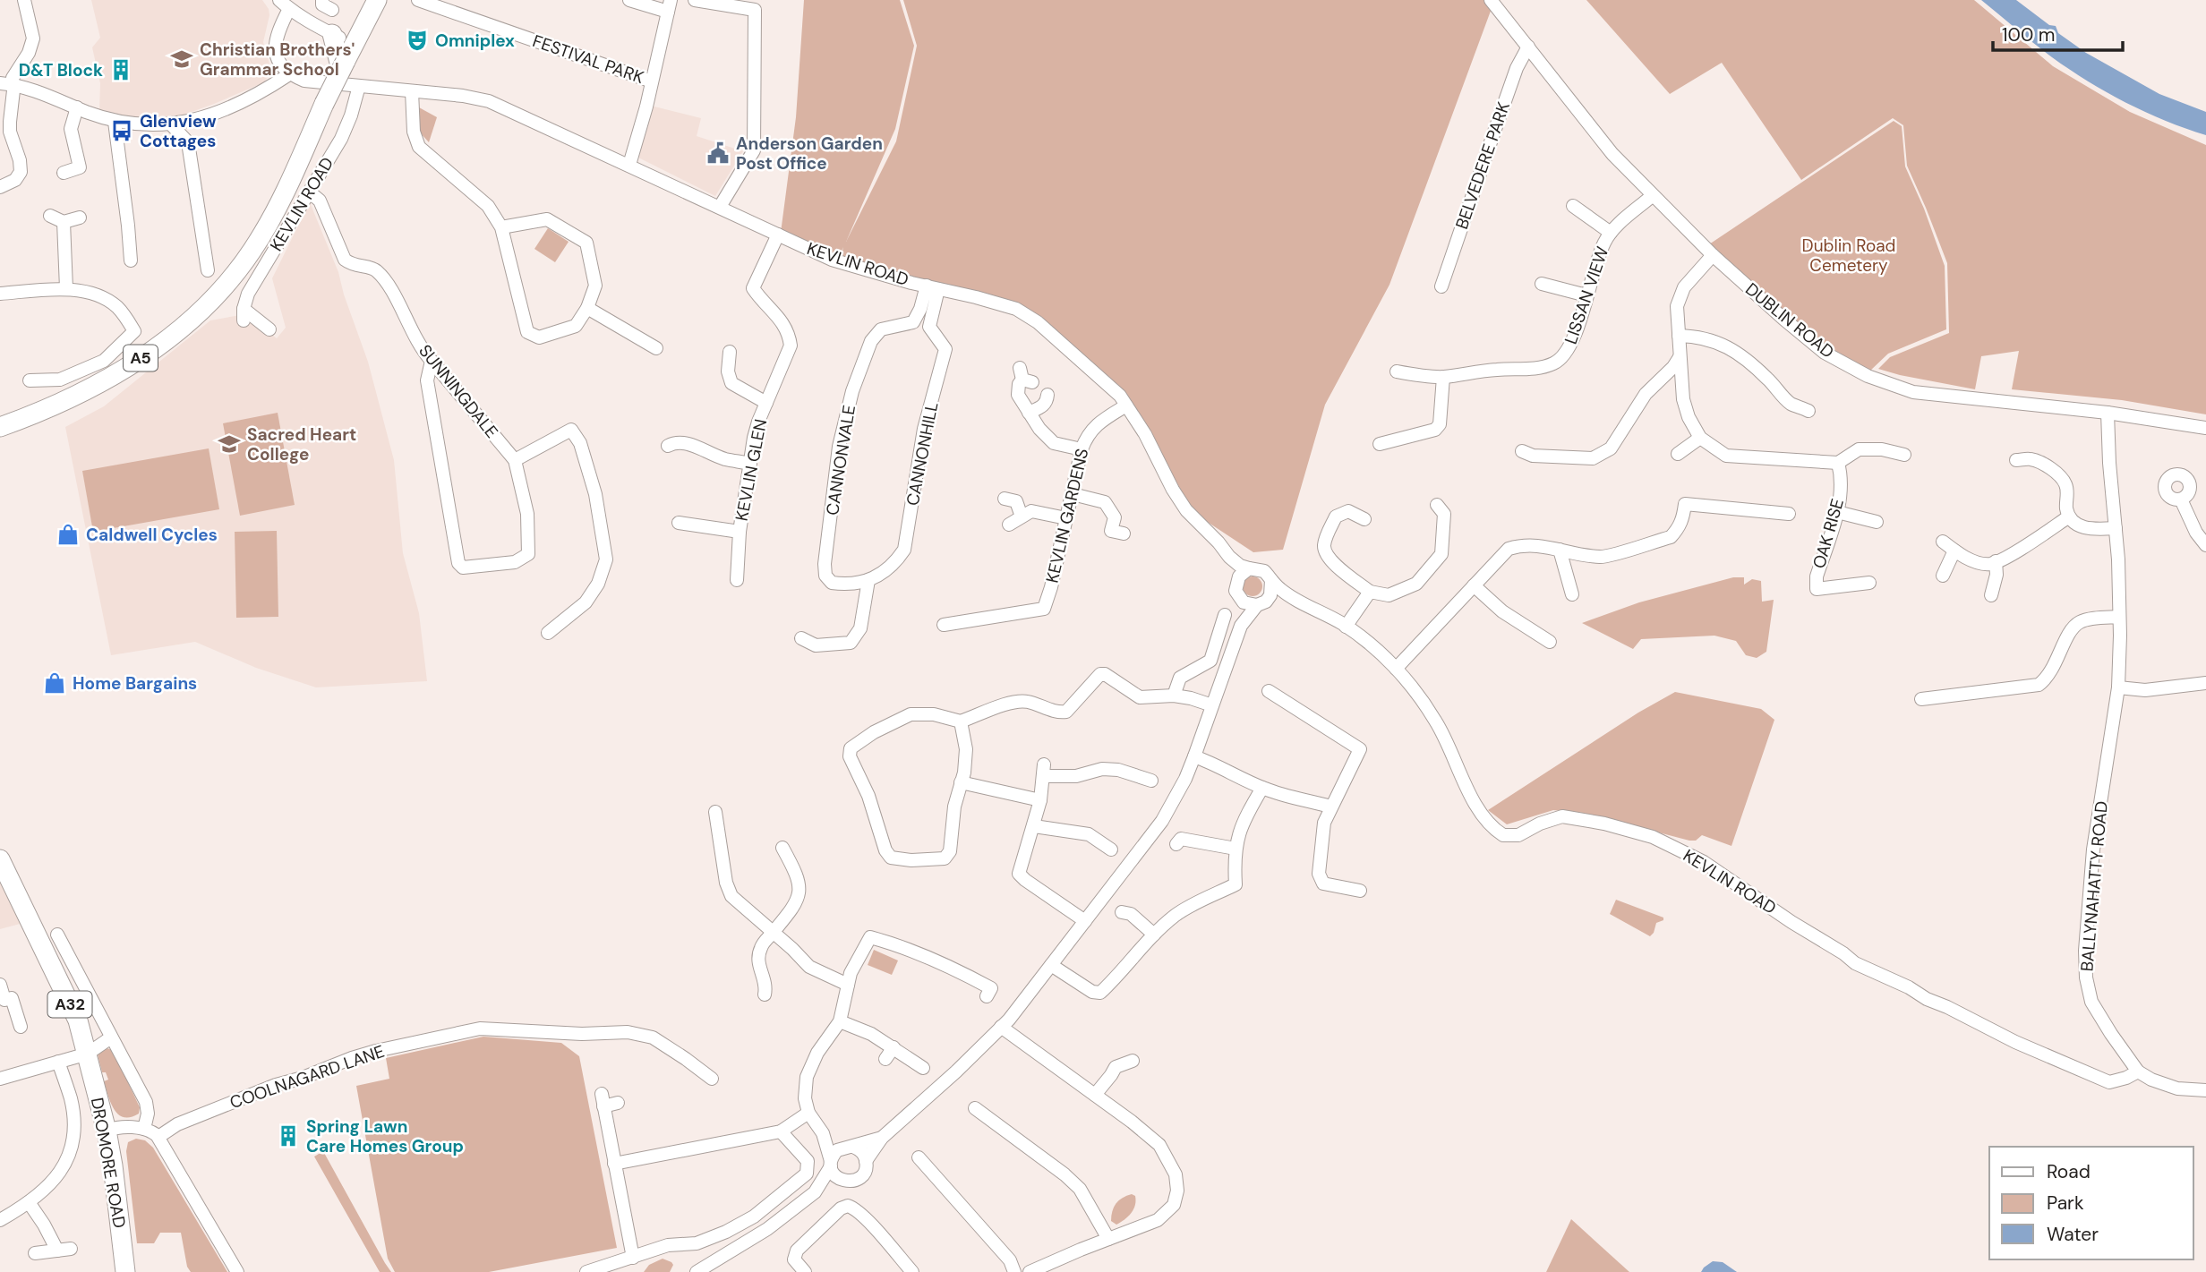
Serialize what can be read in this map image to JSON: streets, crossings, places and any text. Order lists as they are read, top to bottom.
{
  "streets": {
    "highway": ["A5", "A32", "DROMORE ROAD"],
    "street": [
      "FESTIVAL PARK",
      "BELVEDERE PARK",
      "KEVLIN ROAD",
      "LISSAN VIEW",
      "DUBLIN ROAD",
      "SUNNINGDALE",
      "CANNONHILL",
      "CANNONVALE",
      "KEVLIN GLEN",
      "KEVLIN GARDENS",
      "OAK RISE",
      "BALLYNAHATTY ROAD",
      "COOLNAGARD LANE"
    ]
  },
  "crossings": [
    ["BELVEDERE PARK", "DUBLIN ROAD"],
    ["KEVLIN ROAD", "SUNNINGDALE"],
    ["KEVLIN ROAD", "CANNONHILL"],
    ["KEVLIN ROAD", "CANNONVALE"],
    ["KEVLIN ROAD", "KEVLIN GLEN"],
    ["KEVLIN ROAD", "KEVLIN GARDENS"],
    ["KEVLIN ROAD", "BALLYNAHATTY ROAD"],
    ["LISSAN VIEW", "DUBLIN ROAD"],
    ["DUBLIN ROAD", "BALLYNAHATTY ROAD"],
    ["CANNONHILL", "CANNONVALE"]
  ],
  "parks": ["Dublin Road Cemetery"],
  "places": {
    "theatre": ["Omniplex"],
    "school or university": ["Christian Brothers' Grammar School", "Sacred Heart College"],
    "building": ["D&T Block", "Spring Lawn Care Homes Group"],
    "bus stop": ["Glenview Cottages"],
    "public building": ["Anderson Garden Post Office"],
    "shop": ["Caldwell Cycles", "Home Bargains"]
  },
  "legend": ["Road", "Park", "Water"],
  "scale_bar": "100 m"
}
